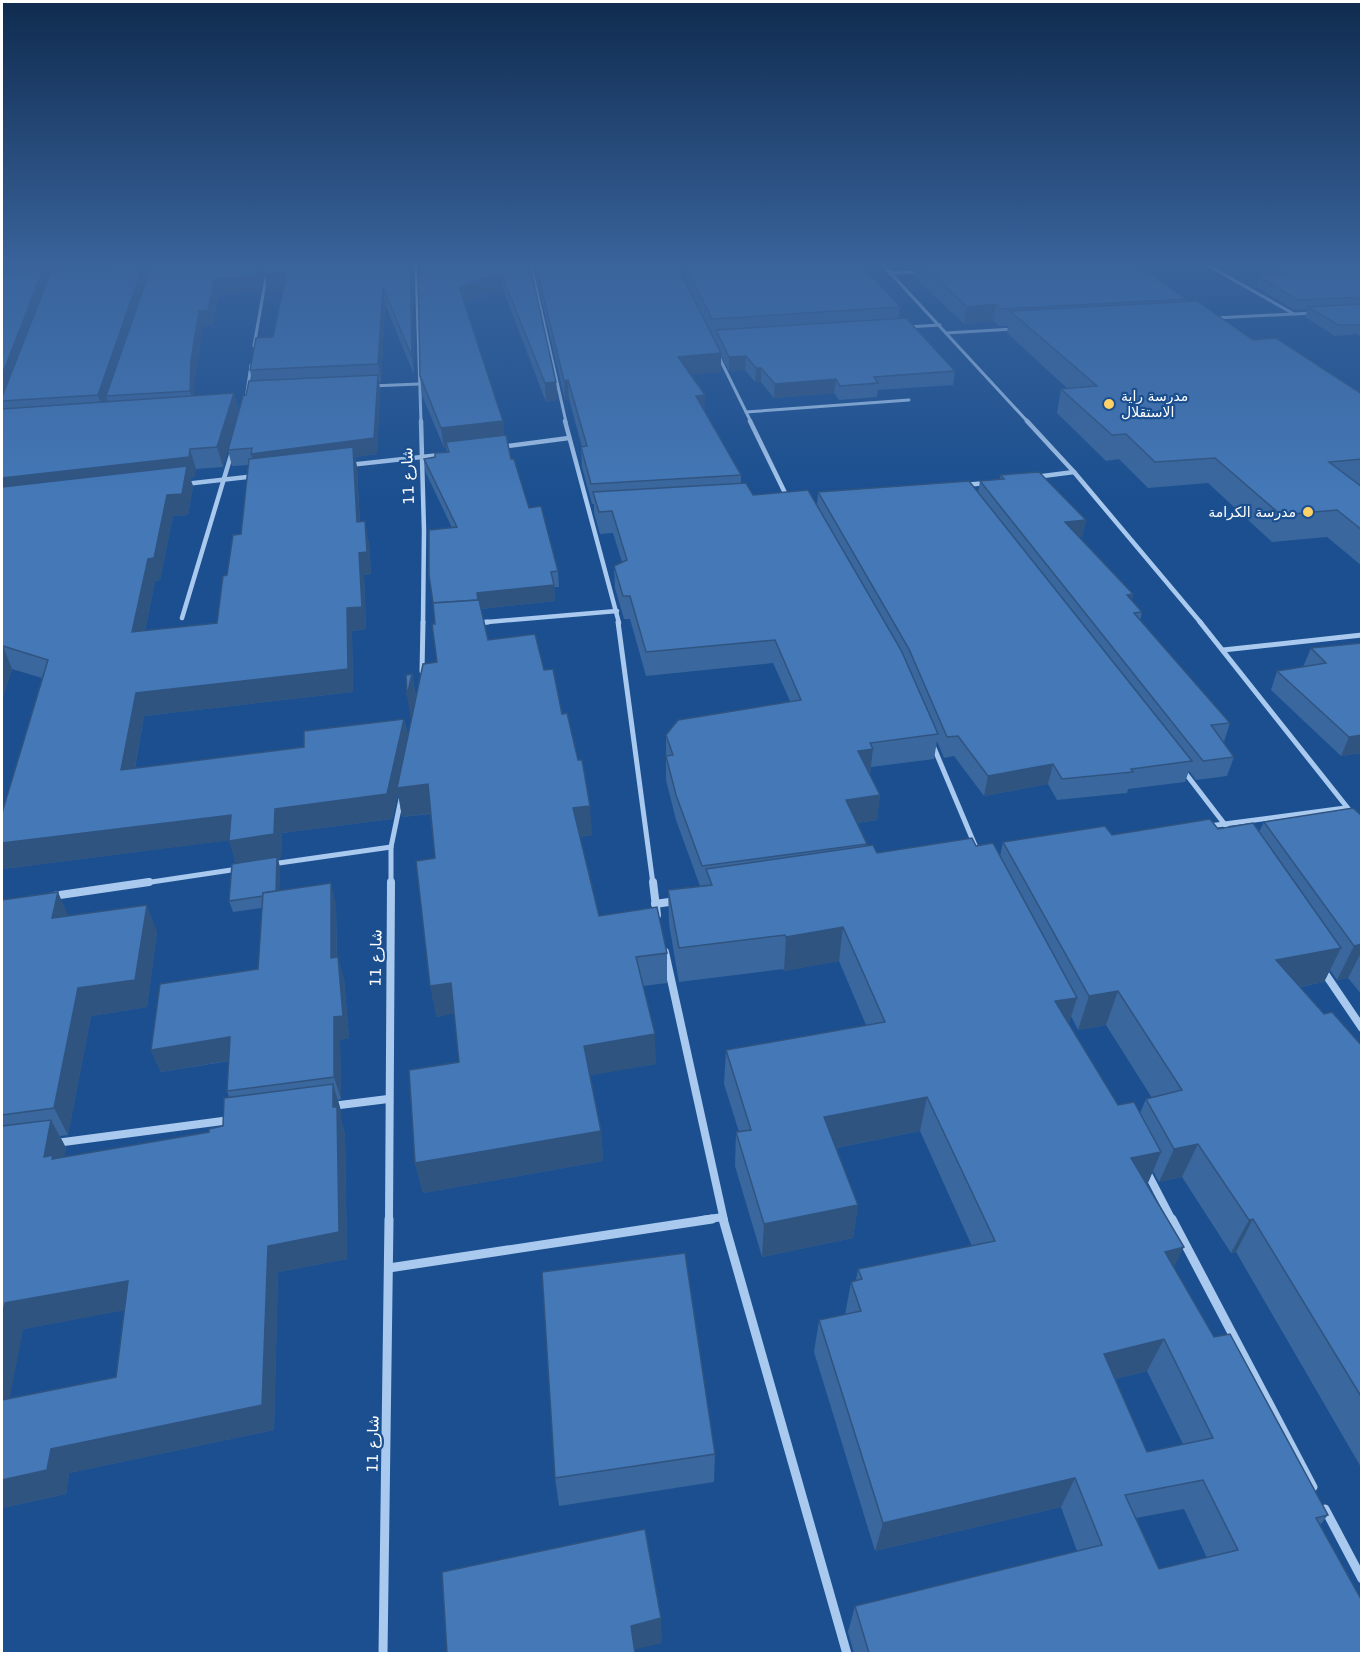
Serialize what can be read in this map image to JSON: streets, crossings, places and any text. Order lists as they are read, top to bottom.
{
  "streets": {
    "street": ["شارع 11"]
  },
  "places": ["مدرسة راية الاستقلال", "مدرسة الكرامة"]
}
